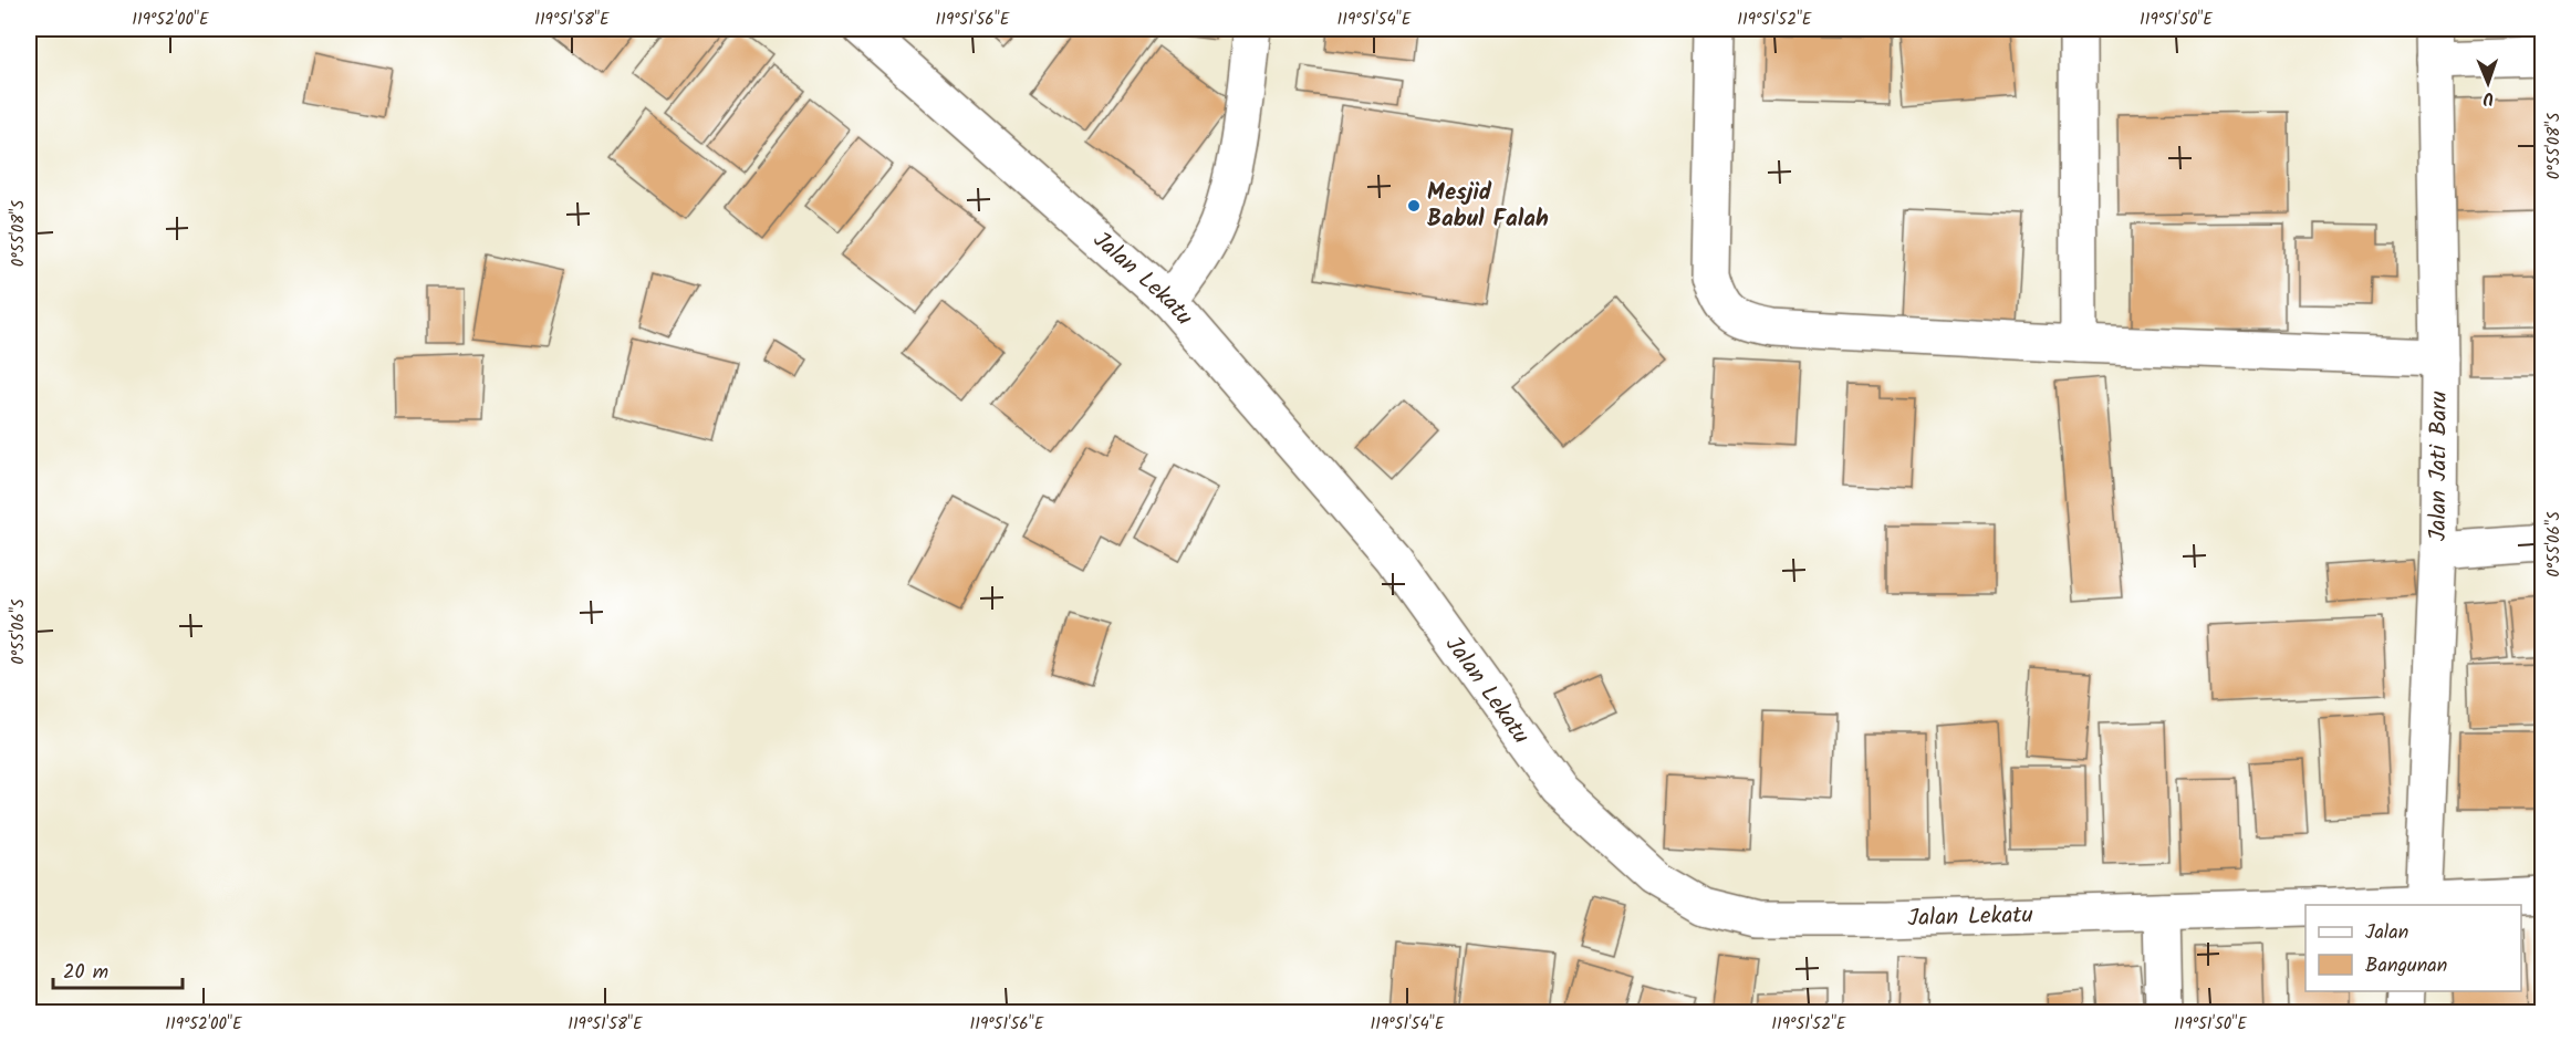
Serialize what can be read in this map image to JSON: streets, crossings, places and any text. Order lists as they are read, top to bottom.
{
  "streets": {
    "street": ["Jalan Lekatu", "Jalan Jati Baru"]
  },
  "places": ["Mesjid Babul Falah"],
  "legend": ["Jalan", "Bangunan"],
  "scale_bar": "20 m",
  "north": "bottom",
  "coordinates": [
    "119°52'00\"E",
    "119°51'58\"E",
    "119°51'56\"E",
    "119°51'54\"E",
    "119°51'52\"E",
    "119°51'50\"E",
    "0°55'08\"S",
    "0°55'06\"S"
  ]
}
